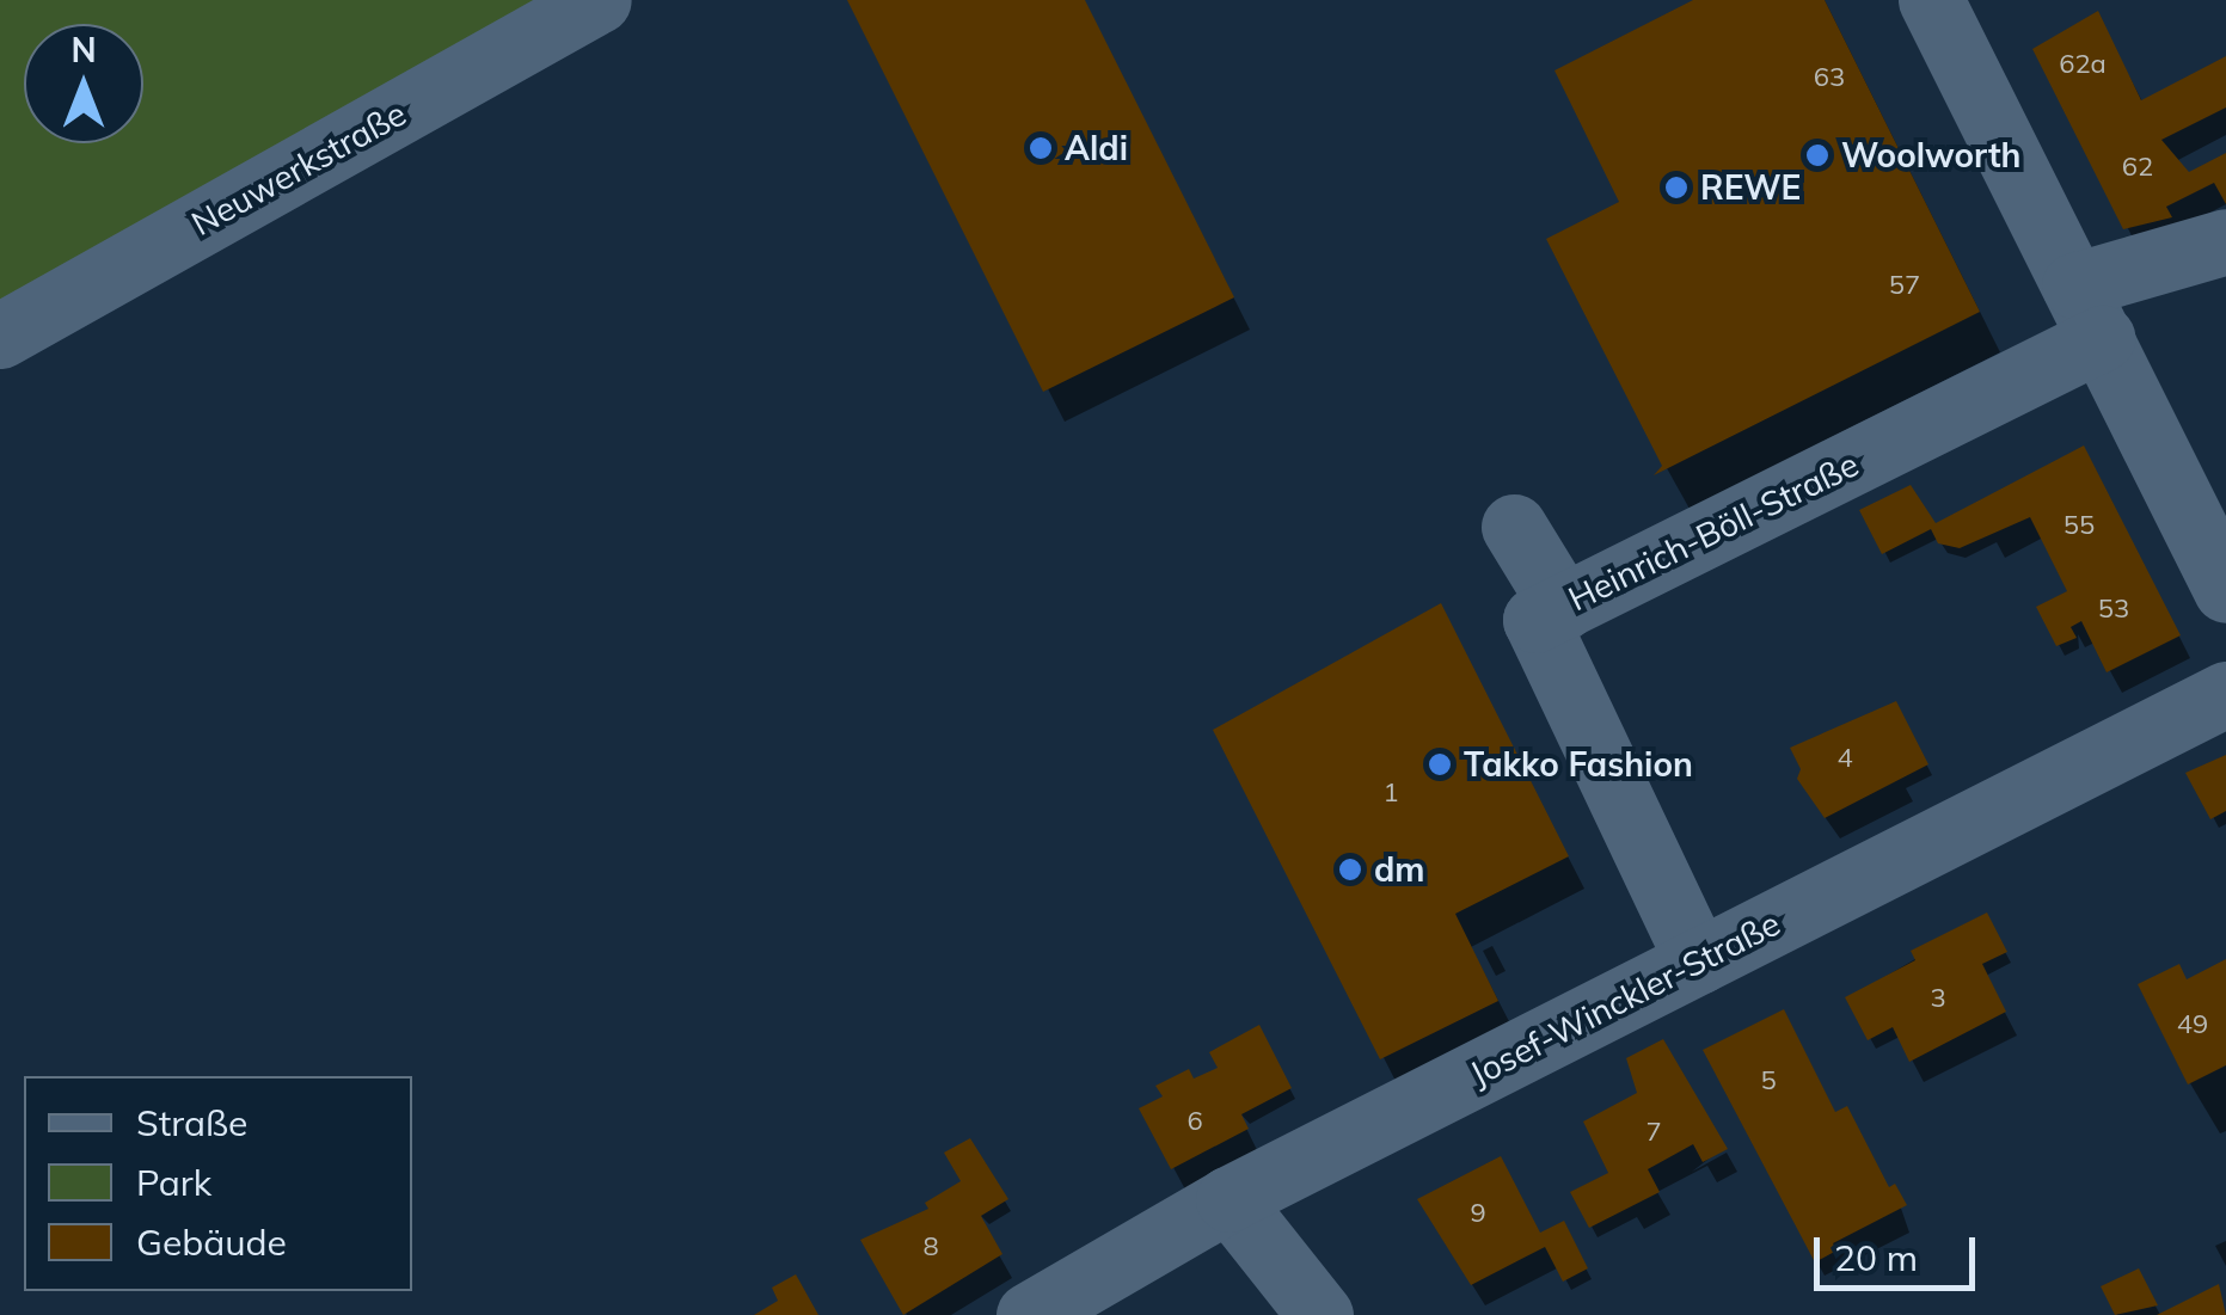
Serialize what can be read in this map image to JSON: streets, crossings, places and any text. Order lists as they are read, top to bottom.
{
  "streets": {
    "street": ["Neuwerkstraße", "Heinrich-Böll-Straße", "Josef-Winckler-Straße"]
  },
  "crossings": [
    ["Heinrich-Böll-Straße", "Josef-Winckler-Straße"]
  ],
  "places": [
    "Aldi",
    "Woolworth",
    "REWE",
    "Takko Fashion",
    "dm"
  ],
  "house_numbers": [
    "62a",
    "63",
    "62",
    "57",
    "55",
    "53",
    "4",
    "1",
    "3",
    "49",
    "5",
    "6",
    "7",
    "9",
    "8"
  ],
  "legend": ["Straße", "Park", "Gebäude"],
  "scale_bar": "20 m",
  "north": "top"
}
